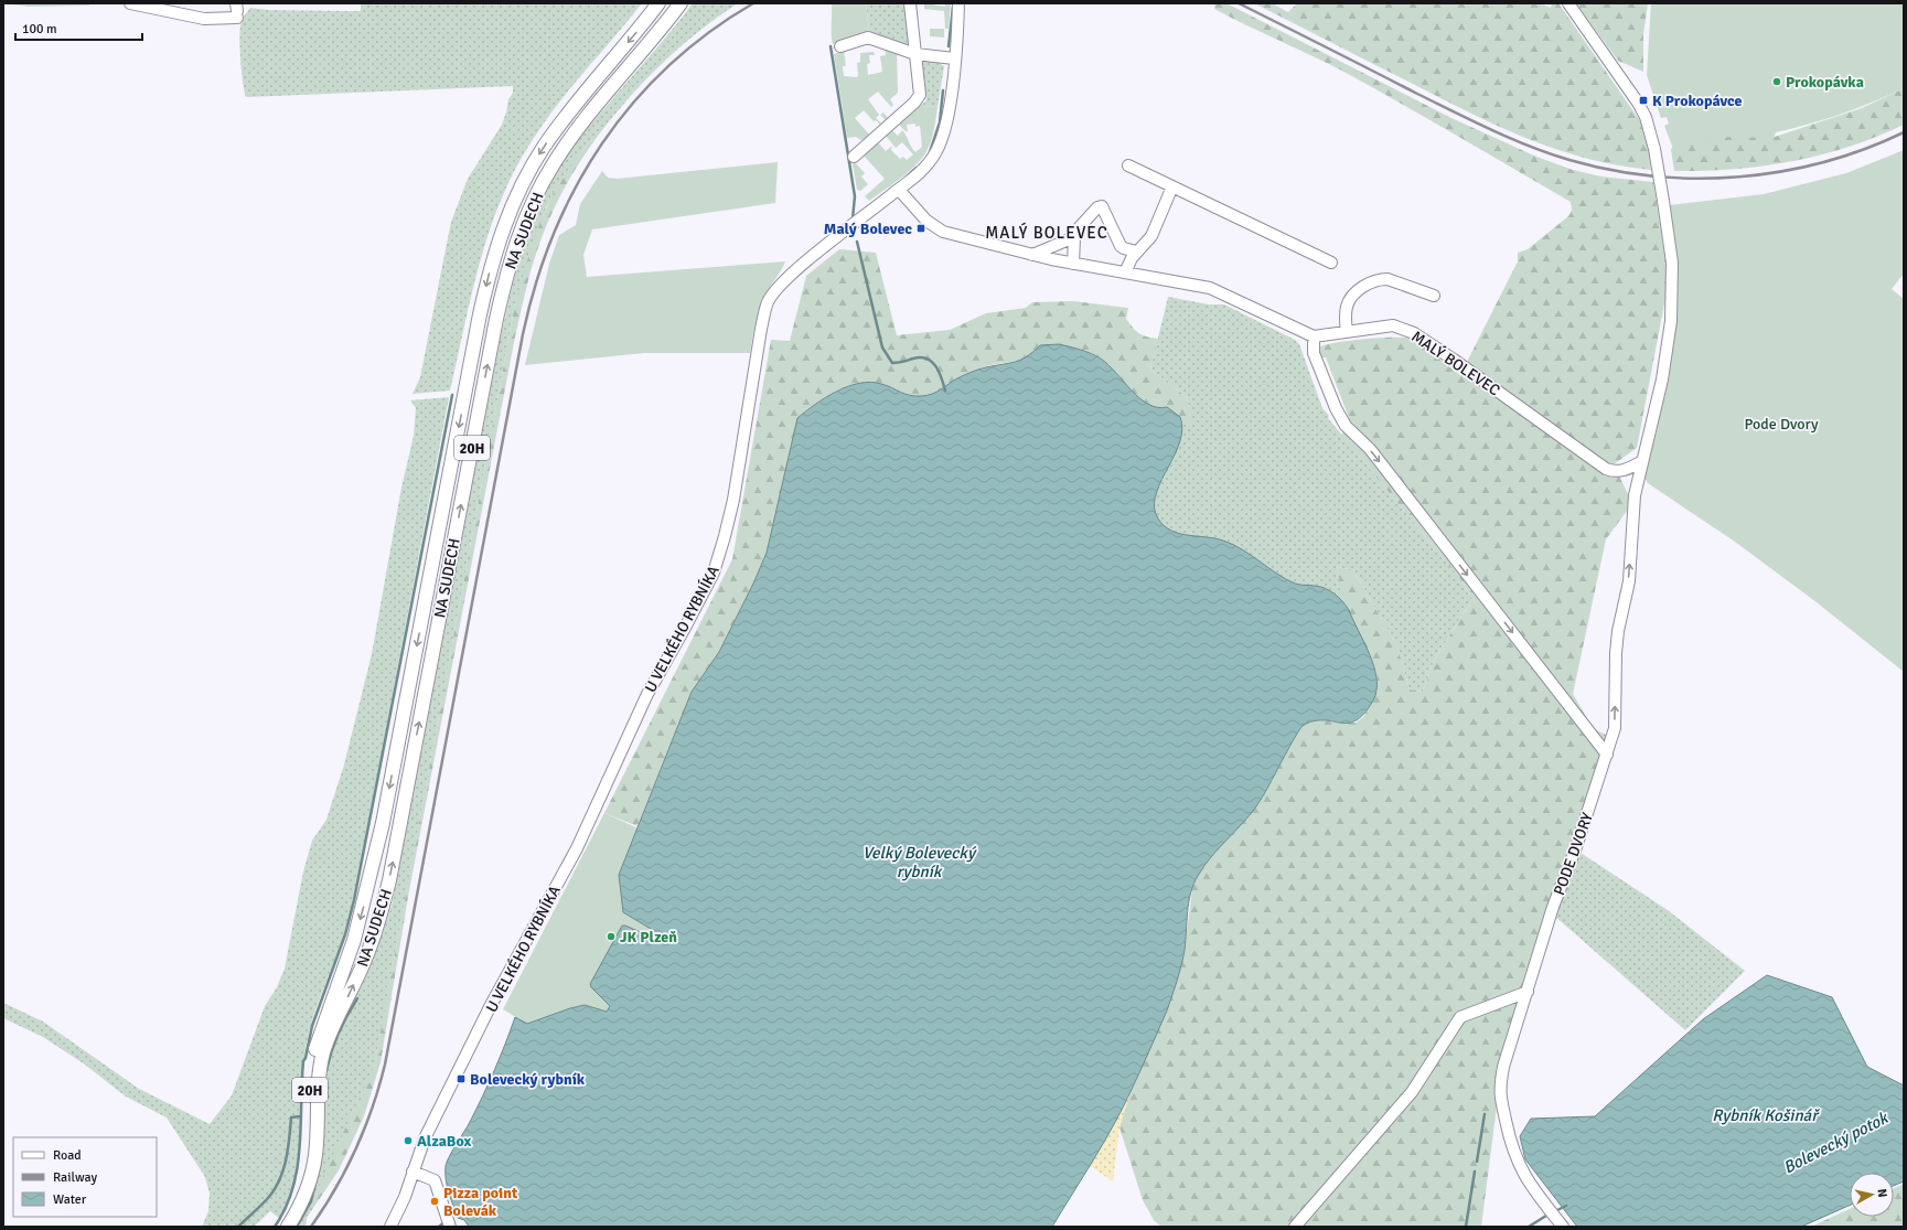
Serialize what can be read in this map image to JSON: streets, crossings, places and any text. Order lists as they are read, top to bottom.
{
  "streets": {
    "main road": ["NA SUDECH", "20H"],
    "street": ["MALÝ BOLEVEC", "U VELKÉHO RYBNÍKA", "PODE DVORY"]
  },
  "crossings": [
    ["MALÝ BOLEVEC", "PODE DVORY"]
  ],
  "one_way": ["PODE DVORY"],
  "districts": ["MALÝ BOLEVEC"],
  "water": ["Velký Bolevecký rybník", "Rybník Košinář", "Bolevecký potok"],
  "parks": ["Pode Dvory"],
  "places": {
    "other": [
      "Prokopávka",
      "JK Plzeň",
      "AlzaBox",
      "Pizza point Bolevák"
    ],
    "transit": ["K Prokopávce", "Malý Bolevec", "Bolevecký rybník"]
  },
  "legend": ["Road", "Railway", "Water"],
  "scale_bar": "100 m",
  "north": "right"
}
